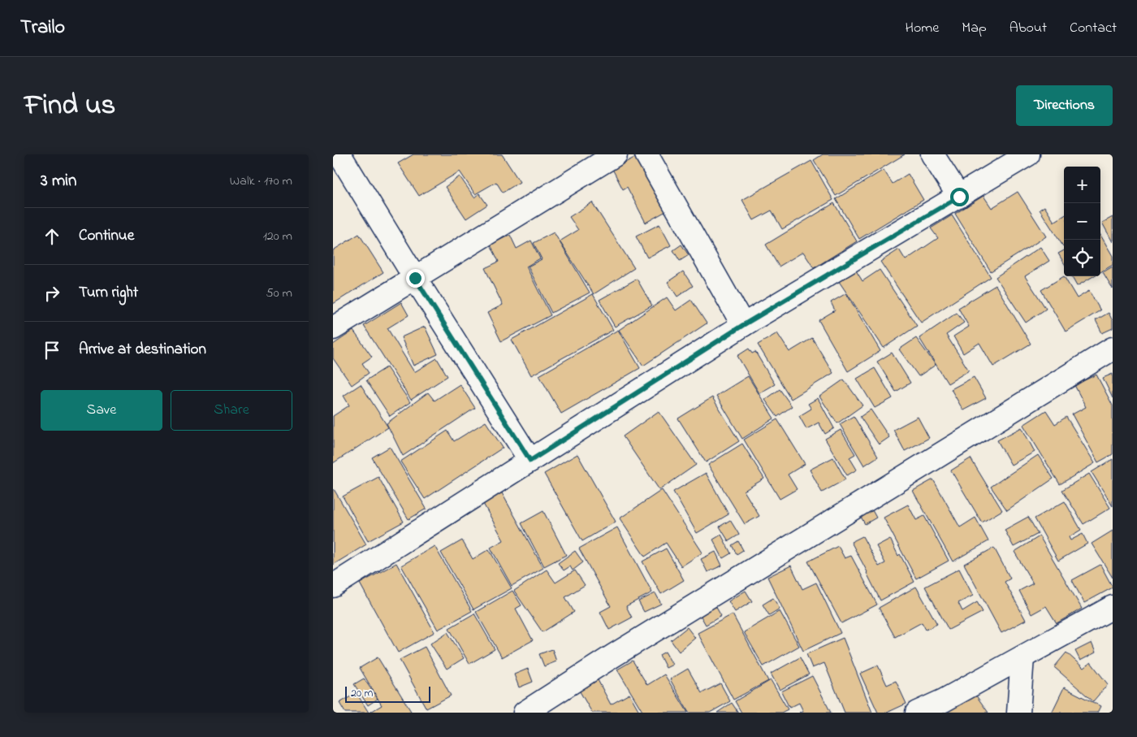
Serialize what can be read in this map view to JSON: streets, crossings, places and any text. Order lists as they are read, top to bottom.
{
  "scale_bar": "20 m",
  "page": {
    "header": "Trailo",
    "nav": [
      "Home",
      "Map",
      "About",
      "Contact"
    ],
    "title": "Find us",
    "buttons": [
      "Directions",
      ["Save", "Share"]
    ],
    "heading": ["3 min", "Walk · 170 m"],
    "map_buttons": ["+", "−"],
    "list": [
      ["Continue", "120 m"],
      ["Turn right", "50 m"],
      "Arrive at destination"
    ],
    "scale": "20 m"
  }
}
